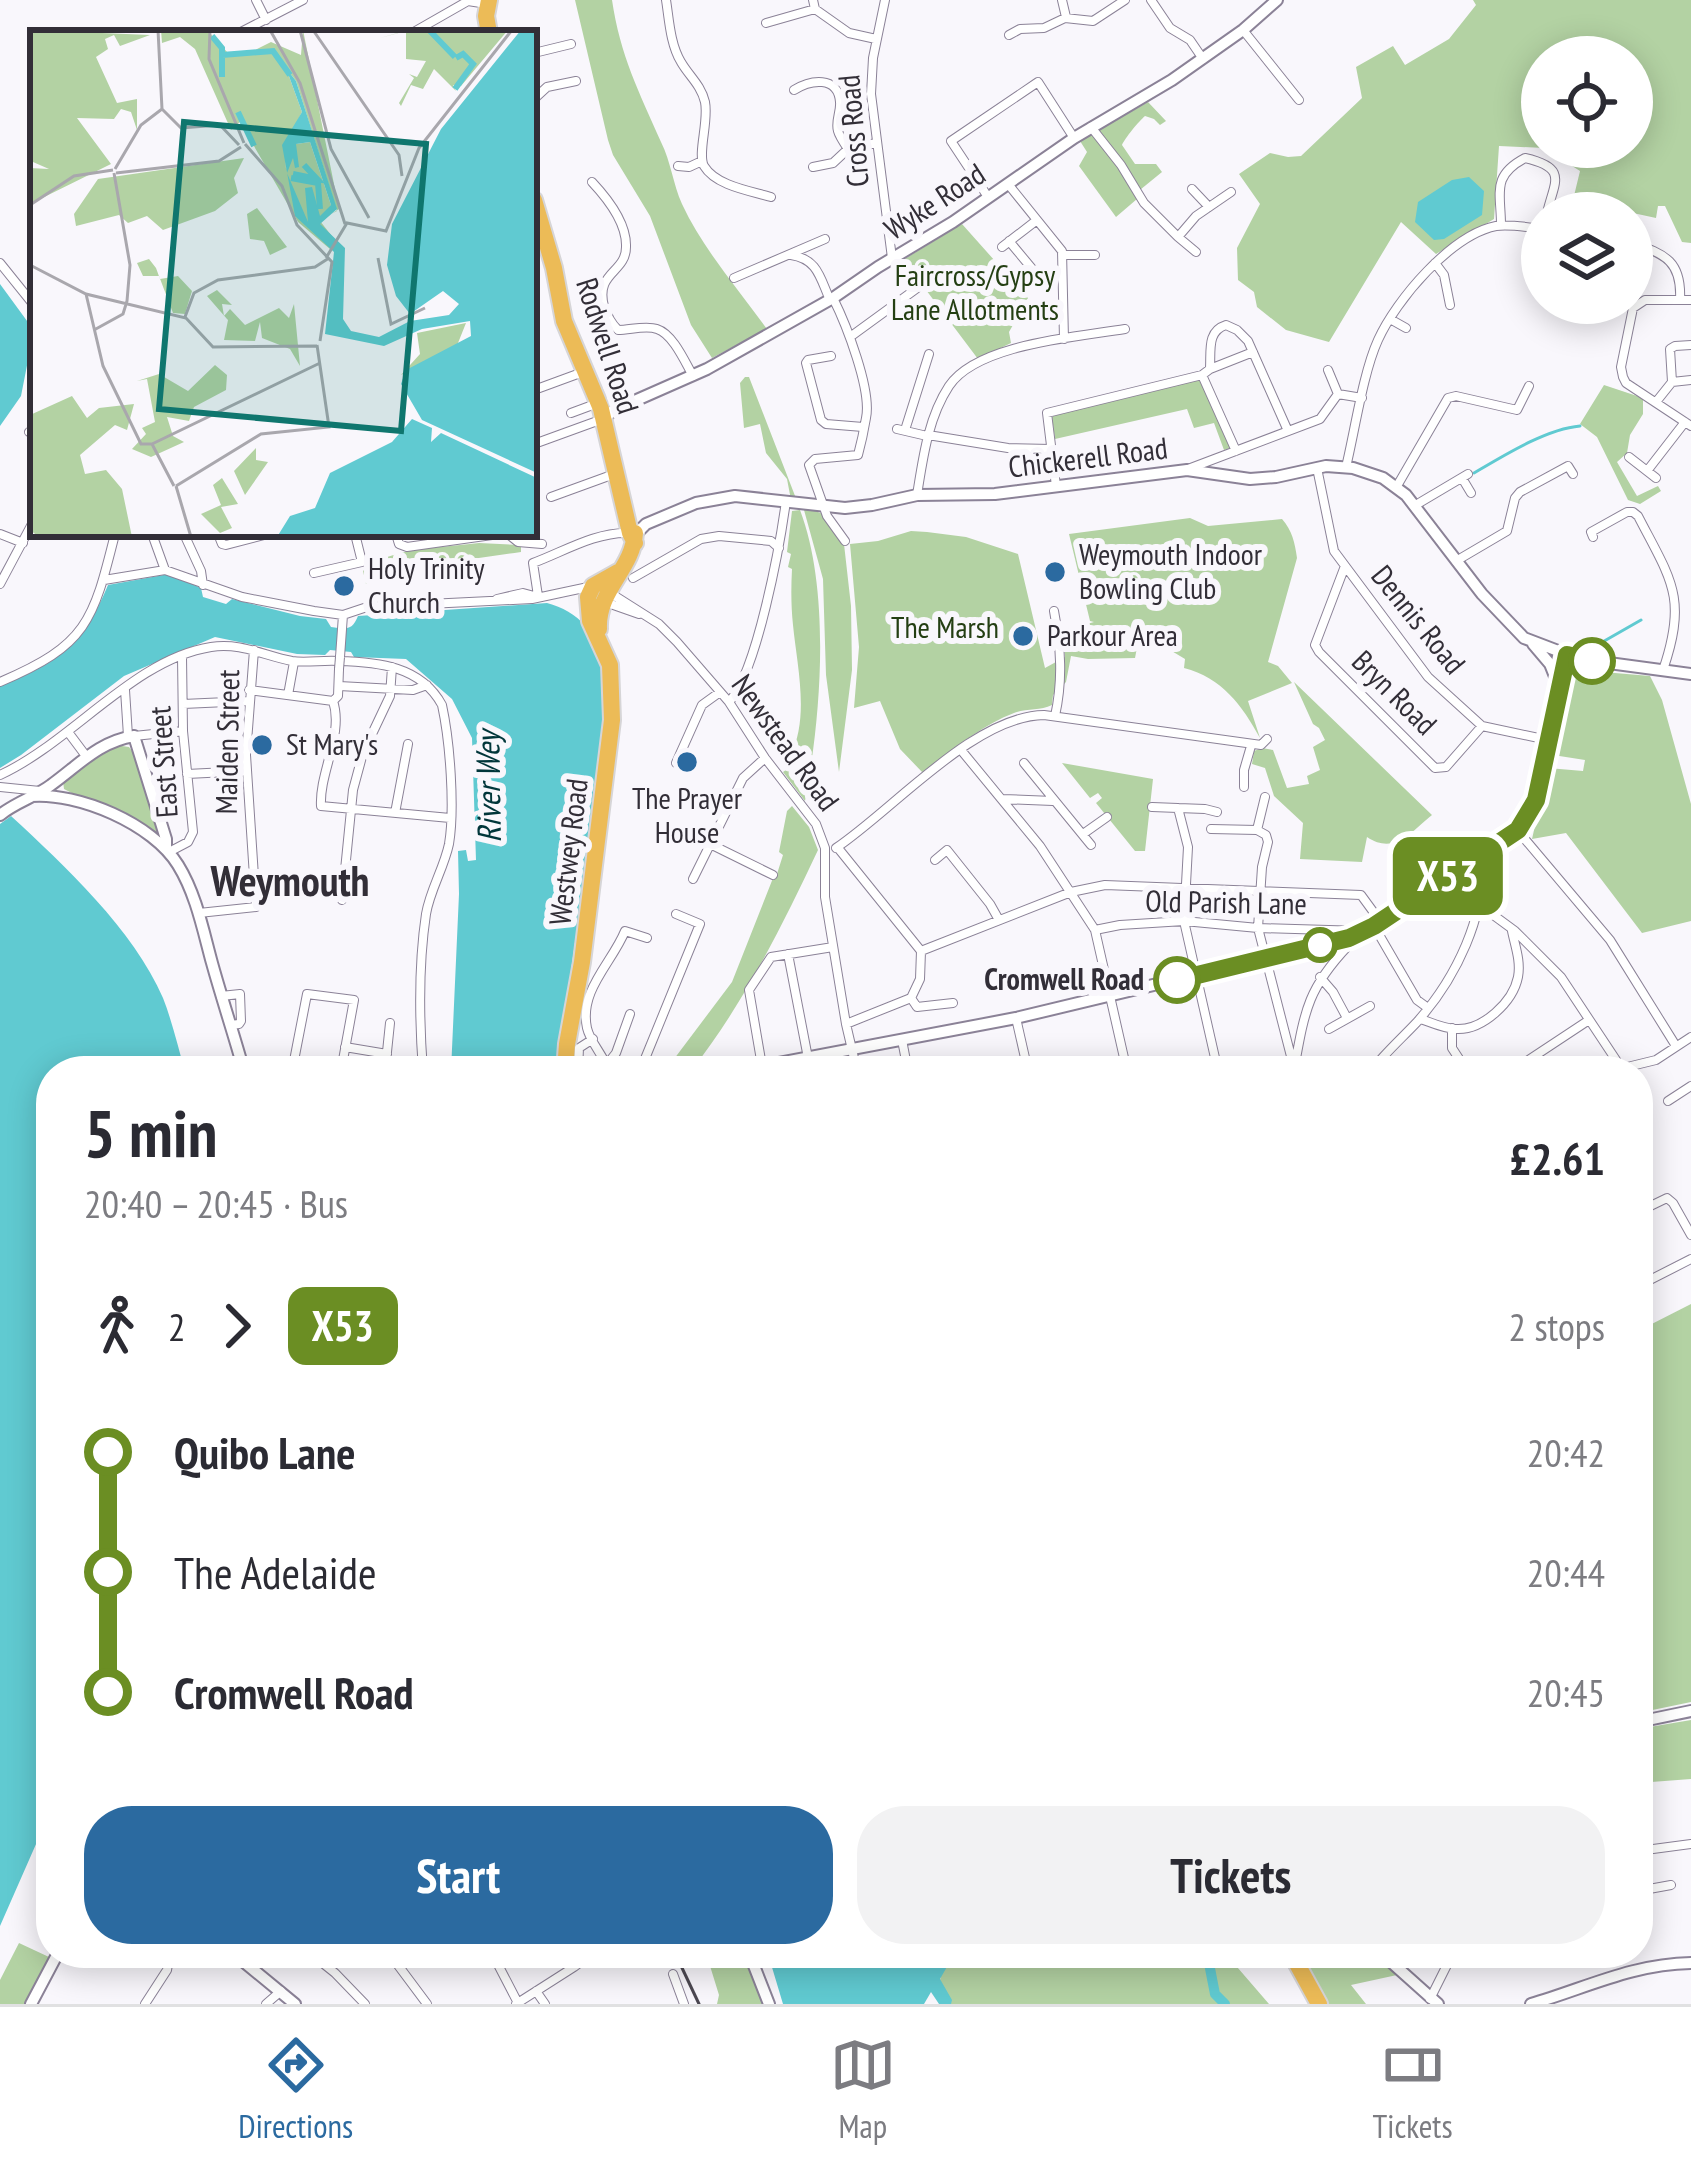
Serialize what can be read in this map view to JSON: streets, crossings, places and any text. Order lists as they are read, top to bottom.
{
  "streets": {
    "highway": ["Rodwell Road", "Westwey Road"],
    "main road": ["Wyke Road", "Chickerell Road"],
    "street": [
      "Cross Road",
      "Dennis Road",
      "Bryn Road",
      "Maiden Street",
      "Newstead Road",
      "East Street",
      "Old Parish Lane"
    ]
  },
  "crossings": [
    ["Cross Road", "Wyke Road"],
    ["Wyke Road", "Rodwell Road"],
    ["Rodwell Road", "Chickerell Road"],
    ["Chickerell Road", "Dennis Road"],
    ["Dennis Road", "Bryn Road"],
    ["Newstead Road", "Westwey Road"]
  ],
  "districts": ["Weymouth"],
  "water": ["River Wey"],
  "parks": ["Faircross/Gypsy Lane Allotments", "The Marsh"],
  "places": [
    "Weymouth Indoor Bowling Club",
    "Holy Trinity Church",
    "Parkour Area",
    "St Mary's",
    "The Prayer House",
    "Cromwell Road"
  ],
  "lines": ["bus line X53"],
  "page": {
    "on_map": "X53",
    "heading": ["5 min", "20:40 – 20:45 · Bus", "£2.61"],
    "legs": ["2", "X53", "2 stops"],
    "list": [
      {
        "name": "Quibo Lane",
        "value": "20:42"
      },
      {
        "name": "The Adelaide",
        "value": "20:44"
      },
      {
        "name": "Cromwell Road",
        "value": "20:45"
      }
    ],
    "buttons": ["Start", "Tickets"],
    "tabs": ["Directions", "Map", "Tickets"]
  }
}
